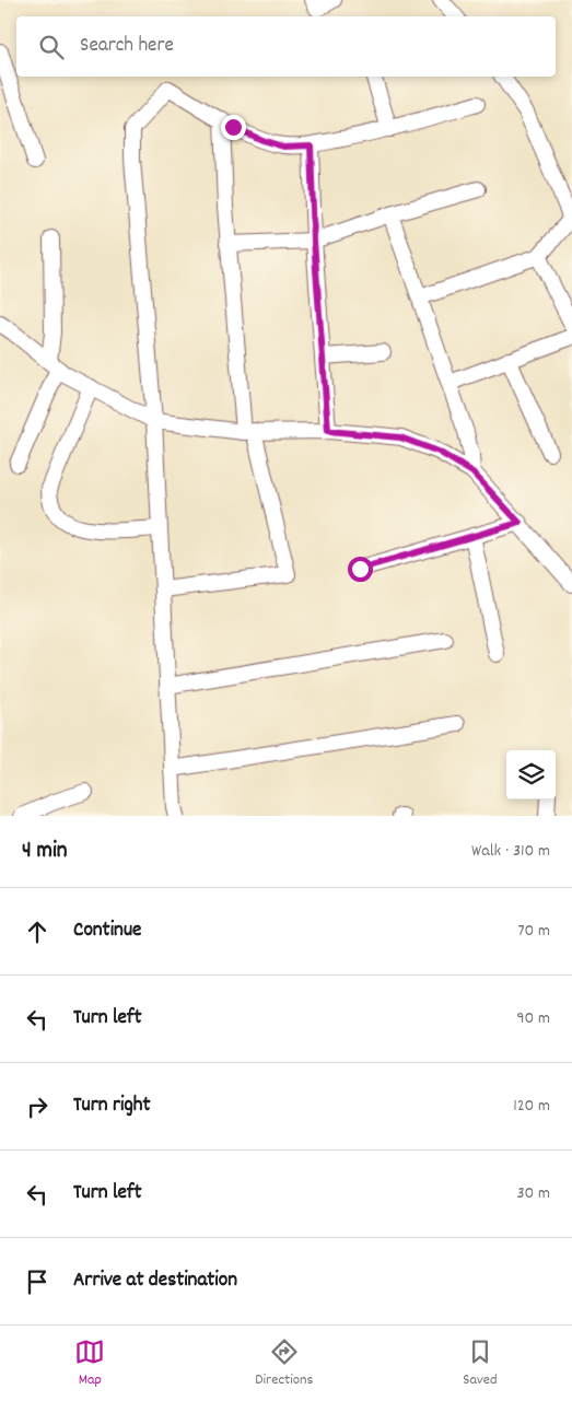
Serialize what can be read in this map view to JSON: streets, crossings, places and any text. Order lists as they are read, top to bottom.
{
  "page": {
    "search": "Search here",
    "heading": ["4 min", "Walk · 310 m"],
    "list": [
      ["Continue", "70 m"],
      ["Turn left", "90 m"],
      ["Turn right", "120 m"],
      ["Turn left", "30 m"],
      "Arrive at destination"
    ],
    "nav": ["Map", "Directions", "Saved"]
  }
}
